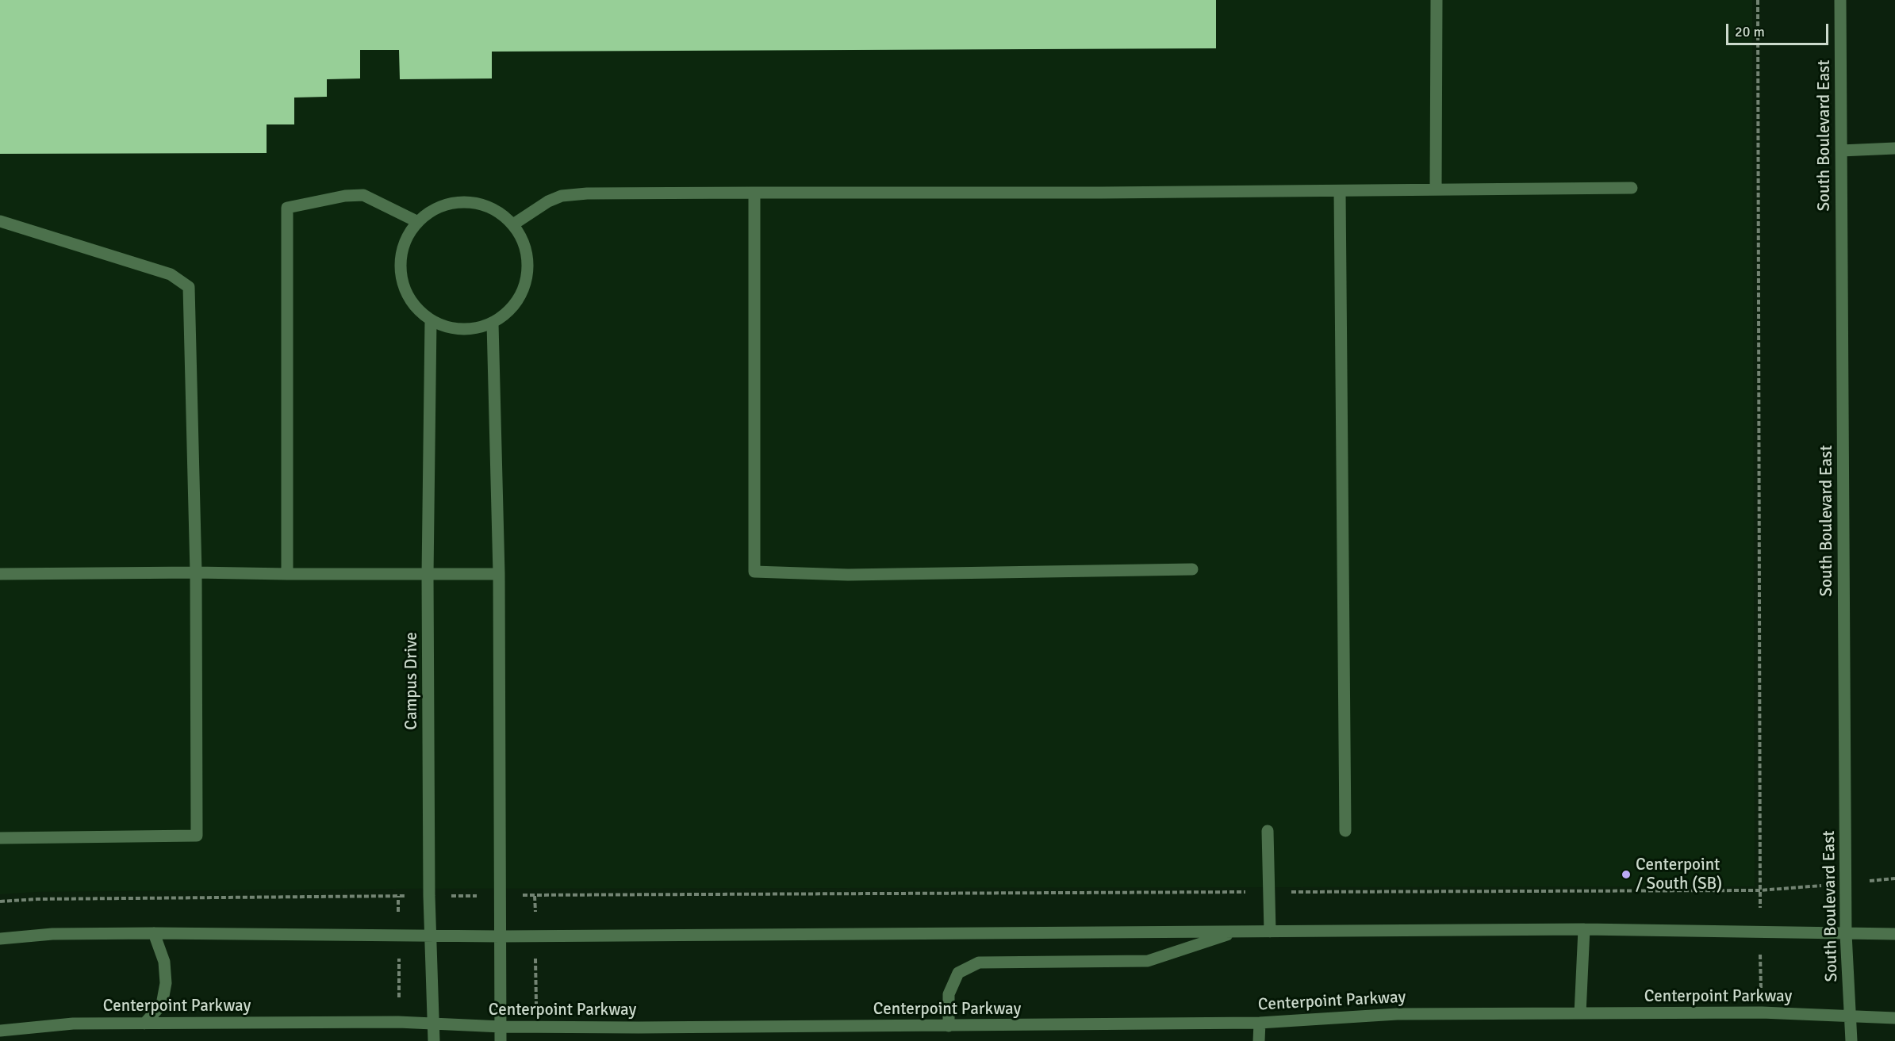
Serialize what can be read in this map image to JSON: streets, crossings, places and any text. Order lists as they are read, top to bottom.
{
  "streets": {
    "street": ["South Boulevard East", "Campus Drive", "Centerpoint Parkway"]
  },
  "crossings": [
    ["South Boulevard East", "Centerpoint Parkway"],
    ["Campus Drive", "Centerpoint Parkway"]
  ],
  "places": ["Centerpoint / South (SB)"],
  "scale_bar": "20 m"
}
